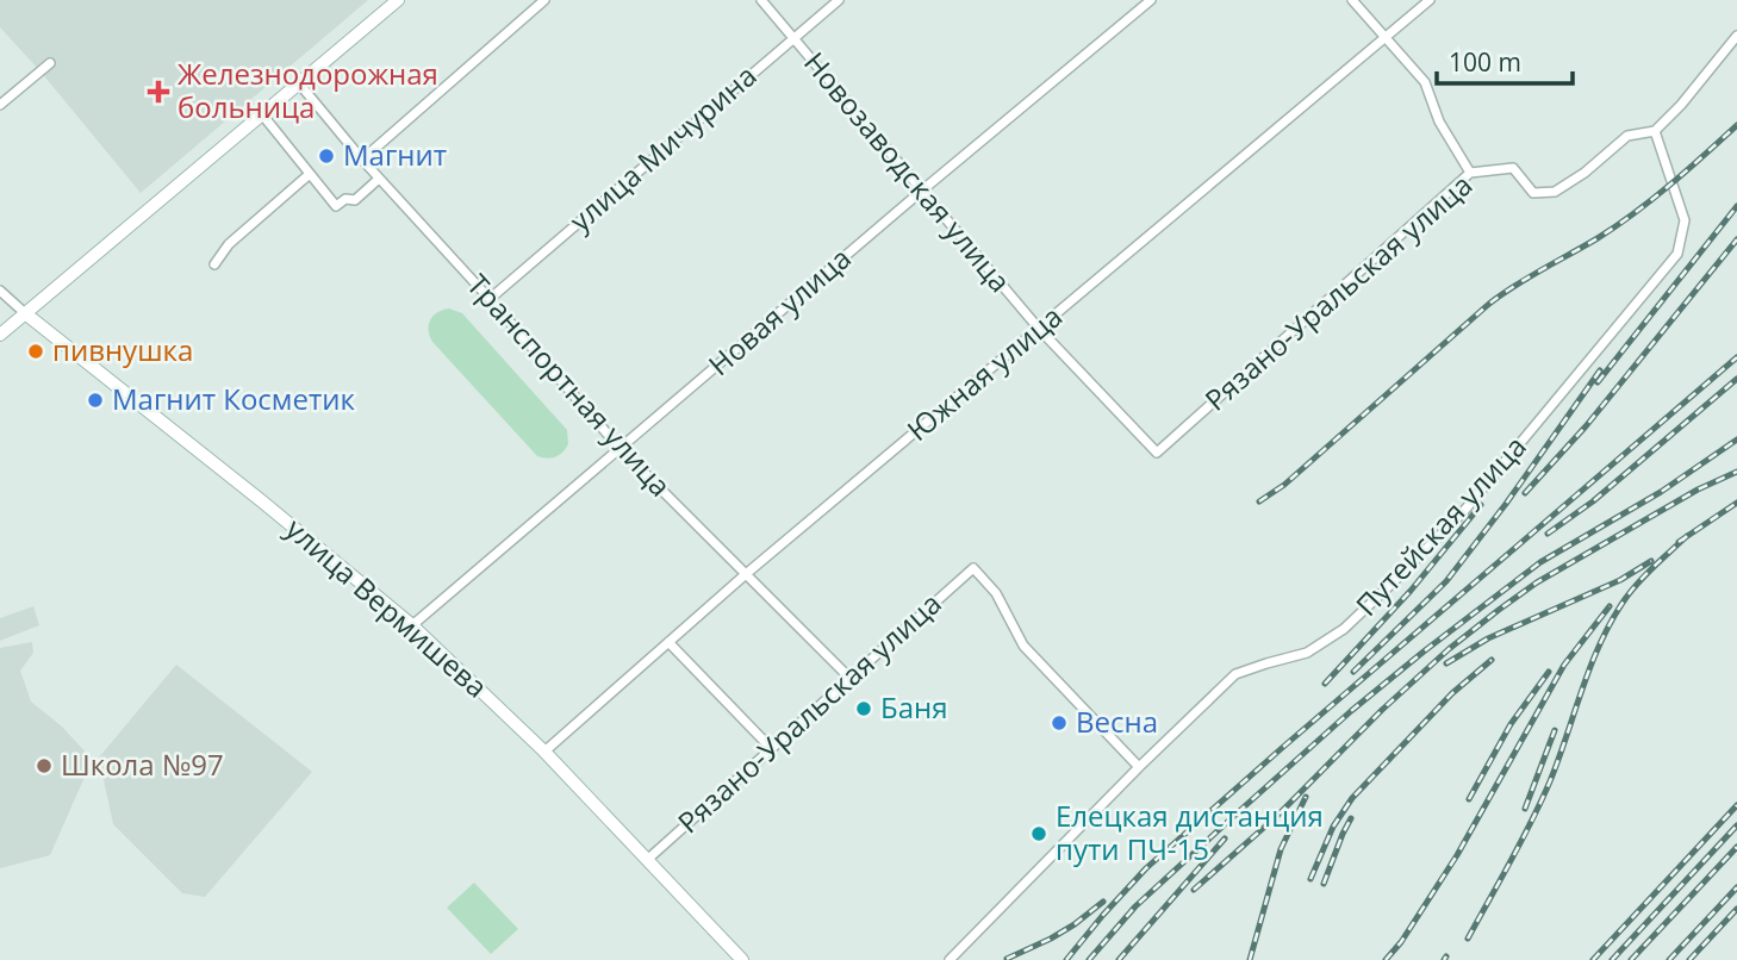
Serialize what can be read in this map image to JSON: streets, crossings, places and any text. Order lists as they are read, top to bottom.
{
  "streets": {
    "street": [
      "улица Мичурина",
      "Новозаводская улица",
      "Рязано-Уральская улица",
      "Новая улица",
      "Южная улица",
      "Транспортная улица",
      "Путейская улица",
      "улица Вермишева"
    ]
  },
  "crossings": [
    ["улица Мичурина", "Новозаводская улица"],
    ["улица Мичурина", "Транспортная улица"],
    ["Новозаводская улица", "Рязано-Уральская улица"],
    ["Новозаводская улица", "Новая улица"],
    ["Новозаводская улица", "Южная улица"],
    ["Рязано-Уральская улица", "Транспортная улица"],
    ["Рязано-Уральская улица", "Путейская улица"],
    ["Рязано-Уральская улица", "улица Вермишева"],
    ["Новая улица", "Транспортная улица"],
    ["Новая улица", "улица Вермишева"],
    ["Южная улица", "Транспортная улица"],
    ["Южная улица", "улица Вермишева"]
  ],
  "places": {
    "health": ["Железнодорожная больница"],
    "other": [
      "Магнит",
      "пивнушка",
      "Магнит Косметик",
      "Баня",
      "Весна",
      "Школа №97",
      "Елецкая дистанция пути ПЧ-15"
    ]
  },
  "scale_bar": "100 m"
}
